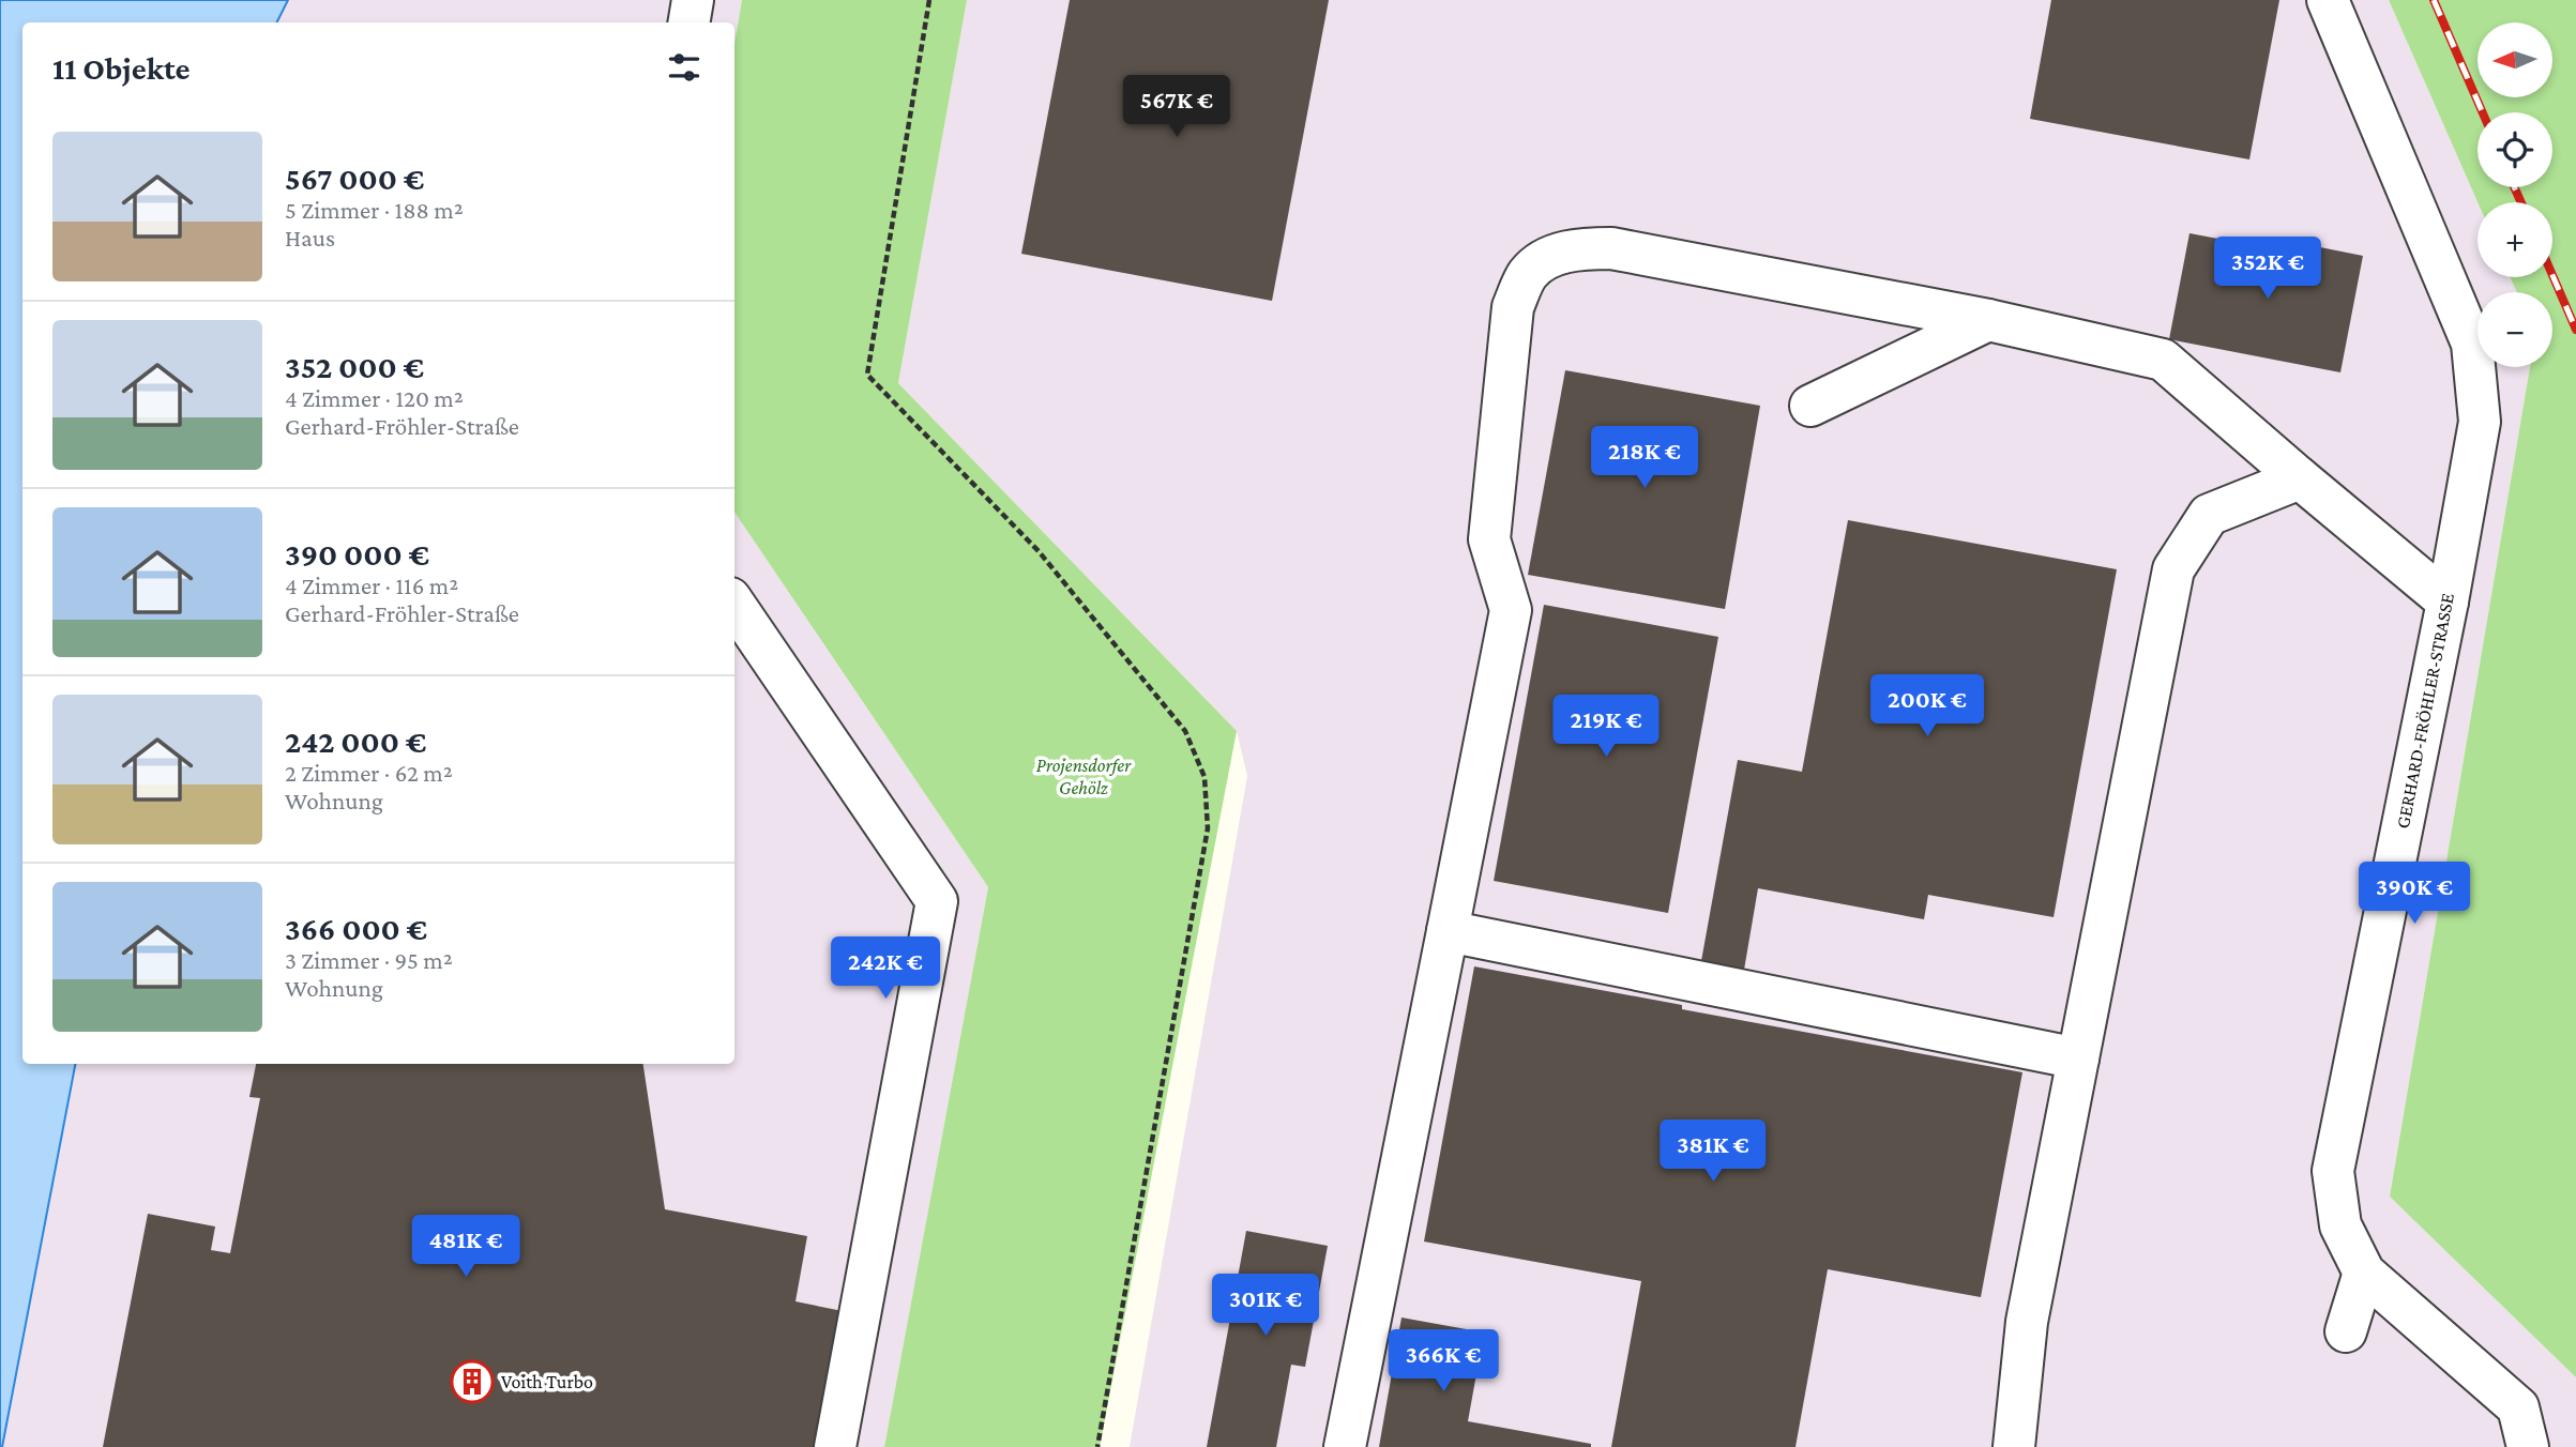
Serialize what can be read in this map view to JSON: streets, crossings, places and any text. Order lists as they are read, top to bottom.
{
  "streets": {
    "street": ["GERHARD-FRÖHLER-STRASSE"]
  },
  "parks": ["Projensdorfer Gehölz"],
  "places": {
    "building": ["Voith Turbo"]
  },
  "north": "left",
  "page": {
    "map_buttons": ["+", "−"],
    "heading": "11 Objekte",
    "price": [
      "567K €",
      "352K €",
      "218K €",
      "200K €",
      "219K €",
      "390K €",
      "242K €",
      "381K €",
      "481K €",
      "301K €",
      "366K €"
    ],
    "list": [
      {
        "name": "567 000 €",
        "note": "5 Zimmer · 188 m² · Haus"
      },
      {
        "name": "352 000 €",
        "note": "4 Zimmer · 120 m² · Gerhard-Fröhler-Straße"
      },
      {
        "name": "390 000 €",
        "note": "4 Zimmer · 116 m² · Gerhard-Fröhler-Straße"
      },
      {
        "name": "242 000 €",
        "note": "2 Zimmer · 62 m² · Wohnung"
      },
      {
        "name": "366 000 €",
        "note": "3 Zimmer · 95 m² · Wohnung"
      }
    ]
  }
}
